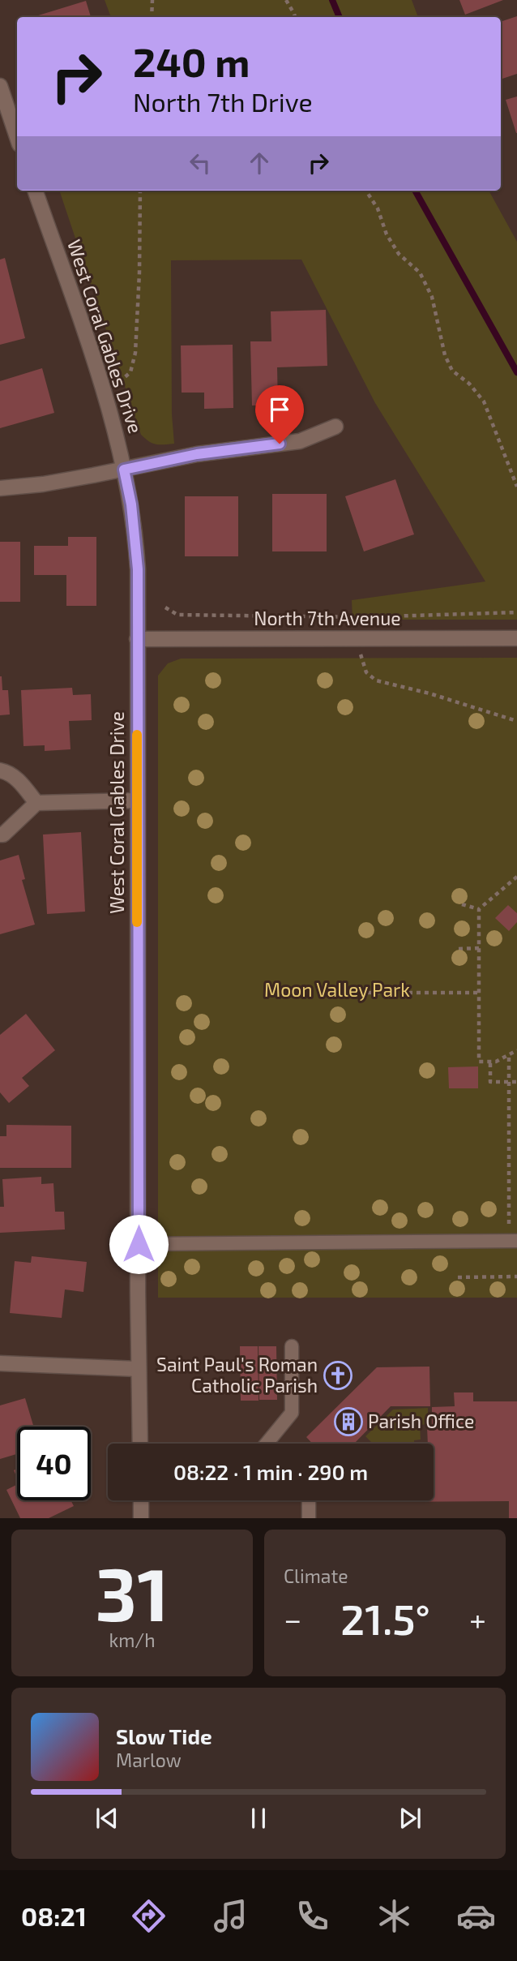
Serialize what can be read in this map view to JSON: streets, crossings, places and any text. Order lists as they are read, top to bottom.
{
  "streets": {
    "street": ["West Coral Gables Drive", "North 7th Avenue"]
  },
  "crossings": [
    ["West Coral Gables Drive", "North 7th Avenue"]
  ],
  "parks": ["Moon Valley Park"],
  "places": {
    "church": ["Saint Paul's Roman Catholic Parish"],
    "building": ["Parish Office"]
  },
  "page": {
    "turn": ["240 m", "North 7th Drive"],
    "limit": "40",
    "trip": "08:22 · 1 min · 290 m",
    "tile": [
      ["31", "km/h"],
      "Climate"
    ],
    "heat": ["−", "21.5°", "+"],
    "song": ["Slow Tide", "Marlow"],
    "tabs": "08:21"
  }
}
